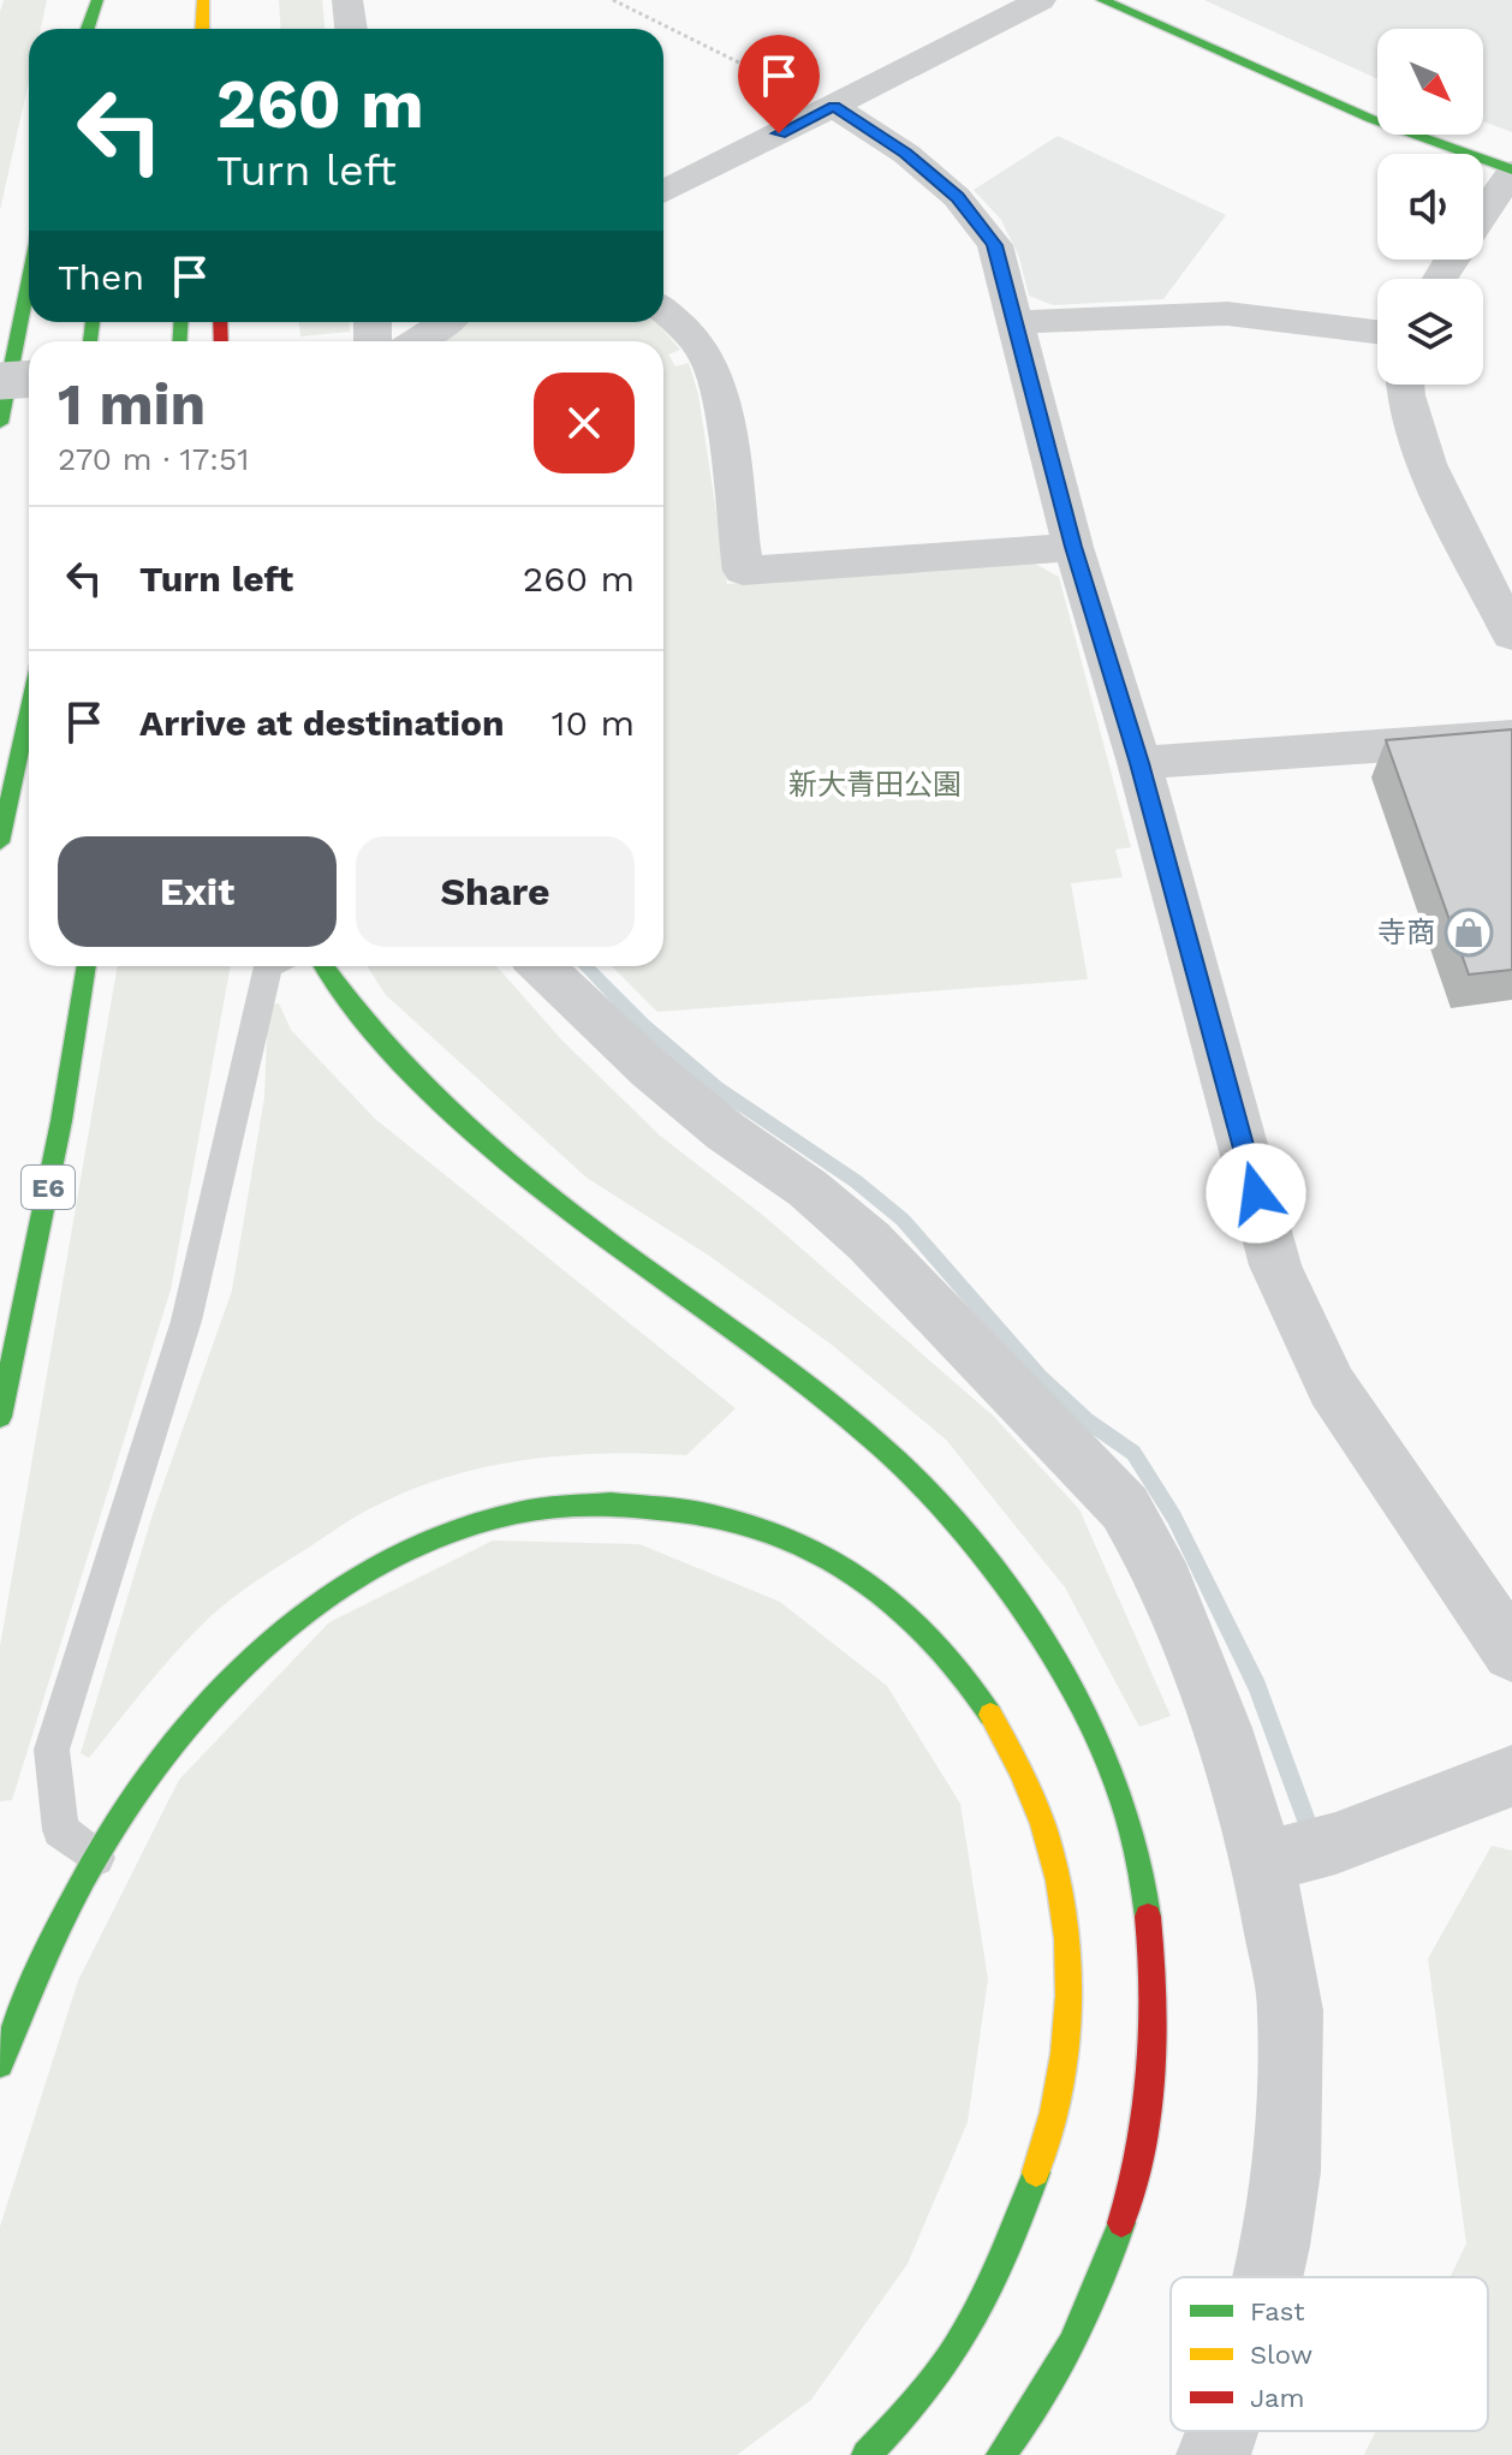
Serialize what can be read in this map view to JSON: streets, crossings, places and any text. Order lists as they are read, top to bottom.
{
  "streets": {
    "main road": ["E6"]
  },
  "parks": ["新大青田公園"],
  "places": {
    "shop": ["寺商"]
  },
  "legend": ["Fast", "Slow", "Jam"],
  "north": "bottom right",
  "page": {
    "turn": ["260 m", "Turn left"],
    "then": "Then",
    "heading": ["1 min", "270 m · 17:51"],
    "list": [
      {
        "name": "Turn left",
        "value": "260 m"
      },
      {
        "name": "Arrive at destination",
        "value": "10 m"
      }
    ],
    "buttons": ["Exit", "Share"]
  }
}
